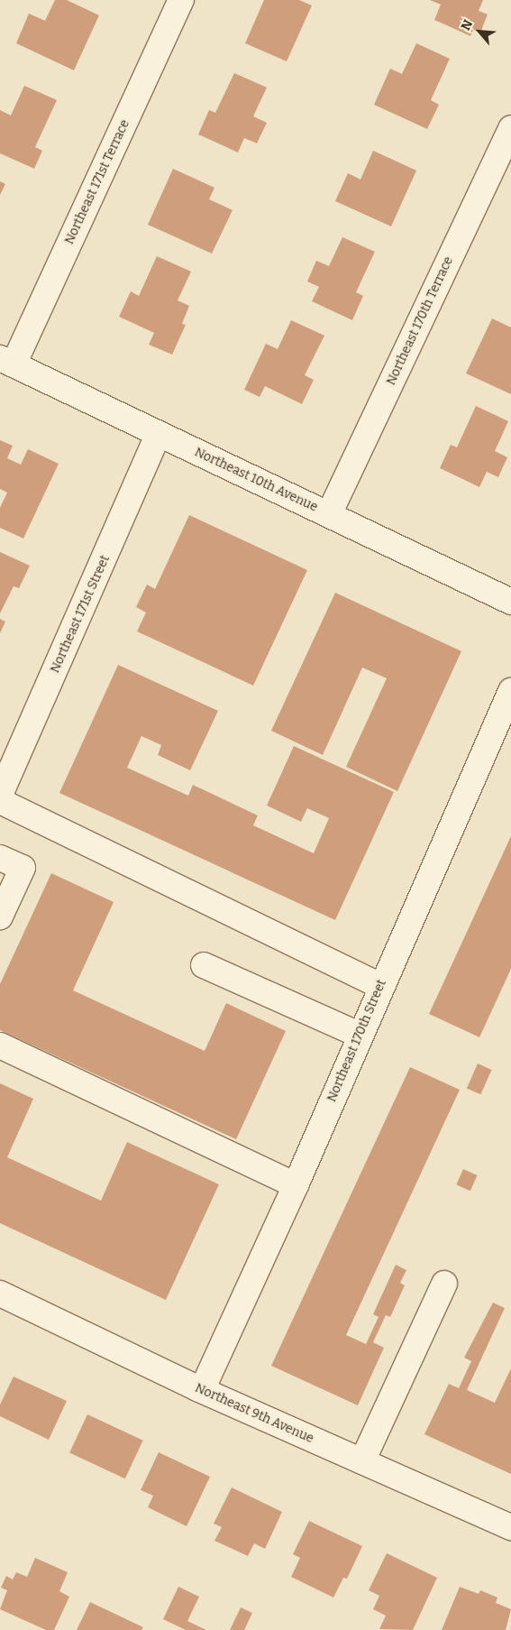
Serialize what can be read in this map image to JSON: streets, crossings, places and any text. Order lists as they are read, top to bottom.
{
  "streets": {
    "street": [
      "Northeast 171st Terrace",
      "Northeast 170th Terrace",
      "Northeast 10th Avenue",
      "Northeast 171st Street",
      "Northeast 170th Street",
      "Northeast 9th Avenue"
    ]
  },
  "crossings": [
    ["Northeast 171st Terrace", "Northeast 10th Avenue"],
    ["Northeast 170th Terrace", "Northeast 10th Avenue"],
    ["Northeast 10th Avenue", "Northeast 171st Street"],
    ["Northeast 170th Street", "Northeast 9th Avenue"]
  ],
  "north": "top left"
}
